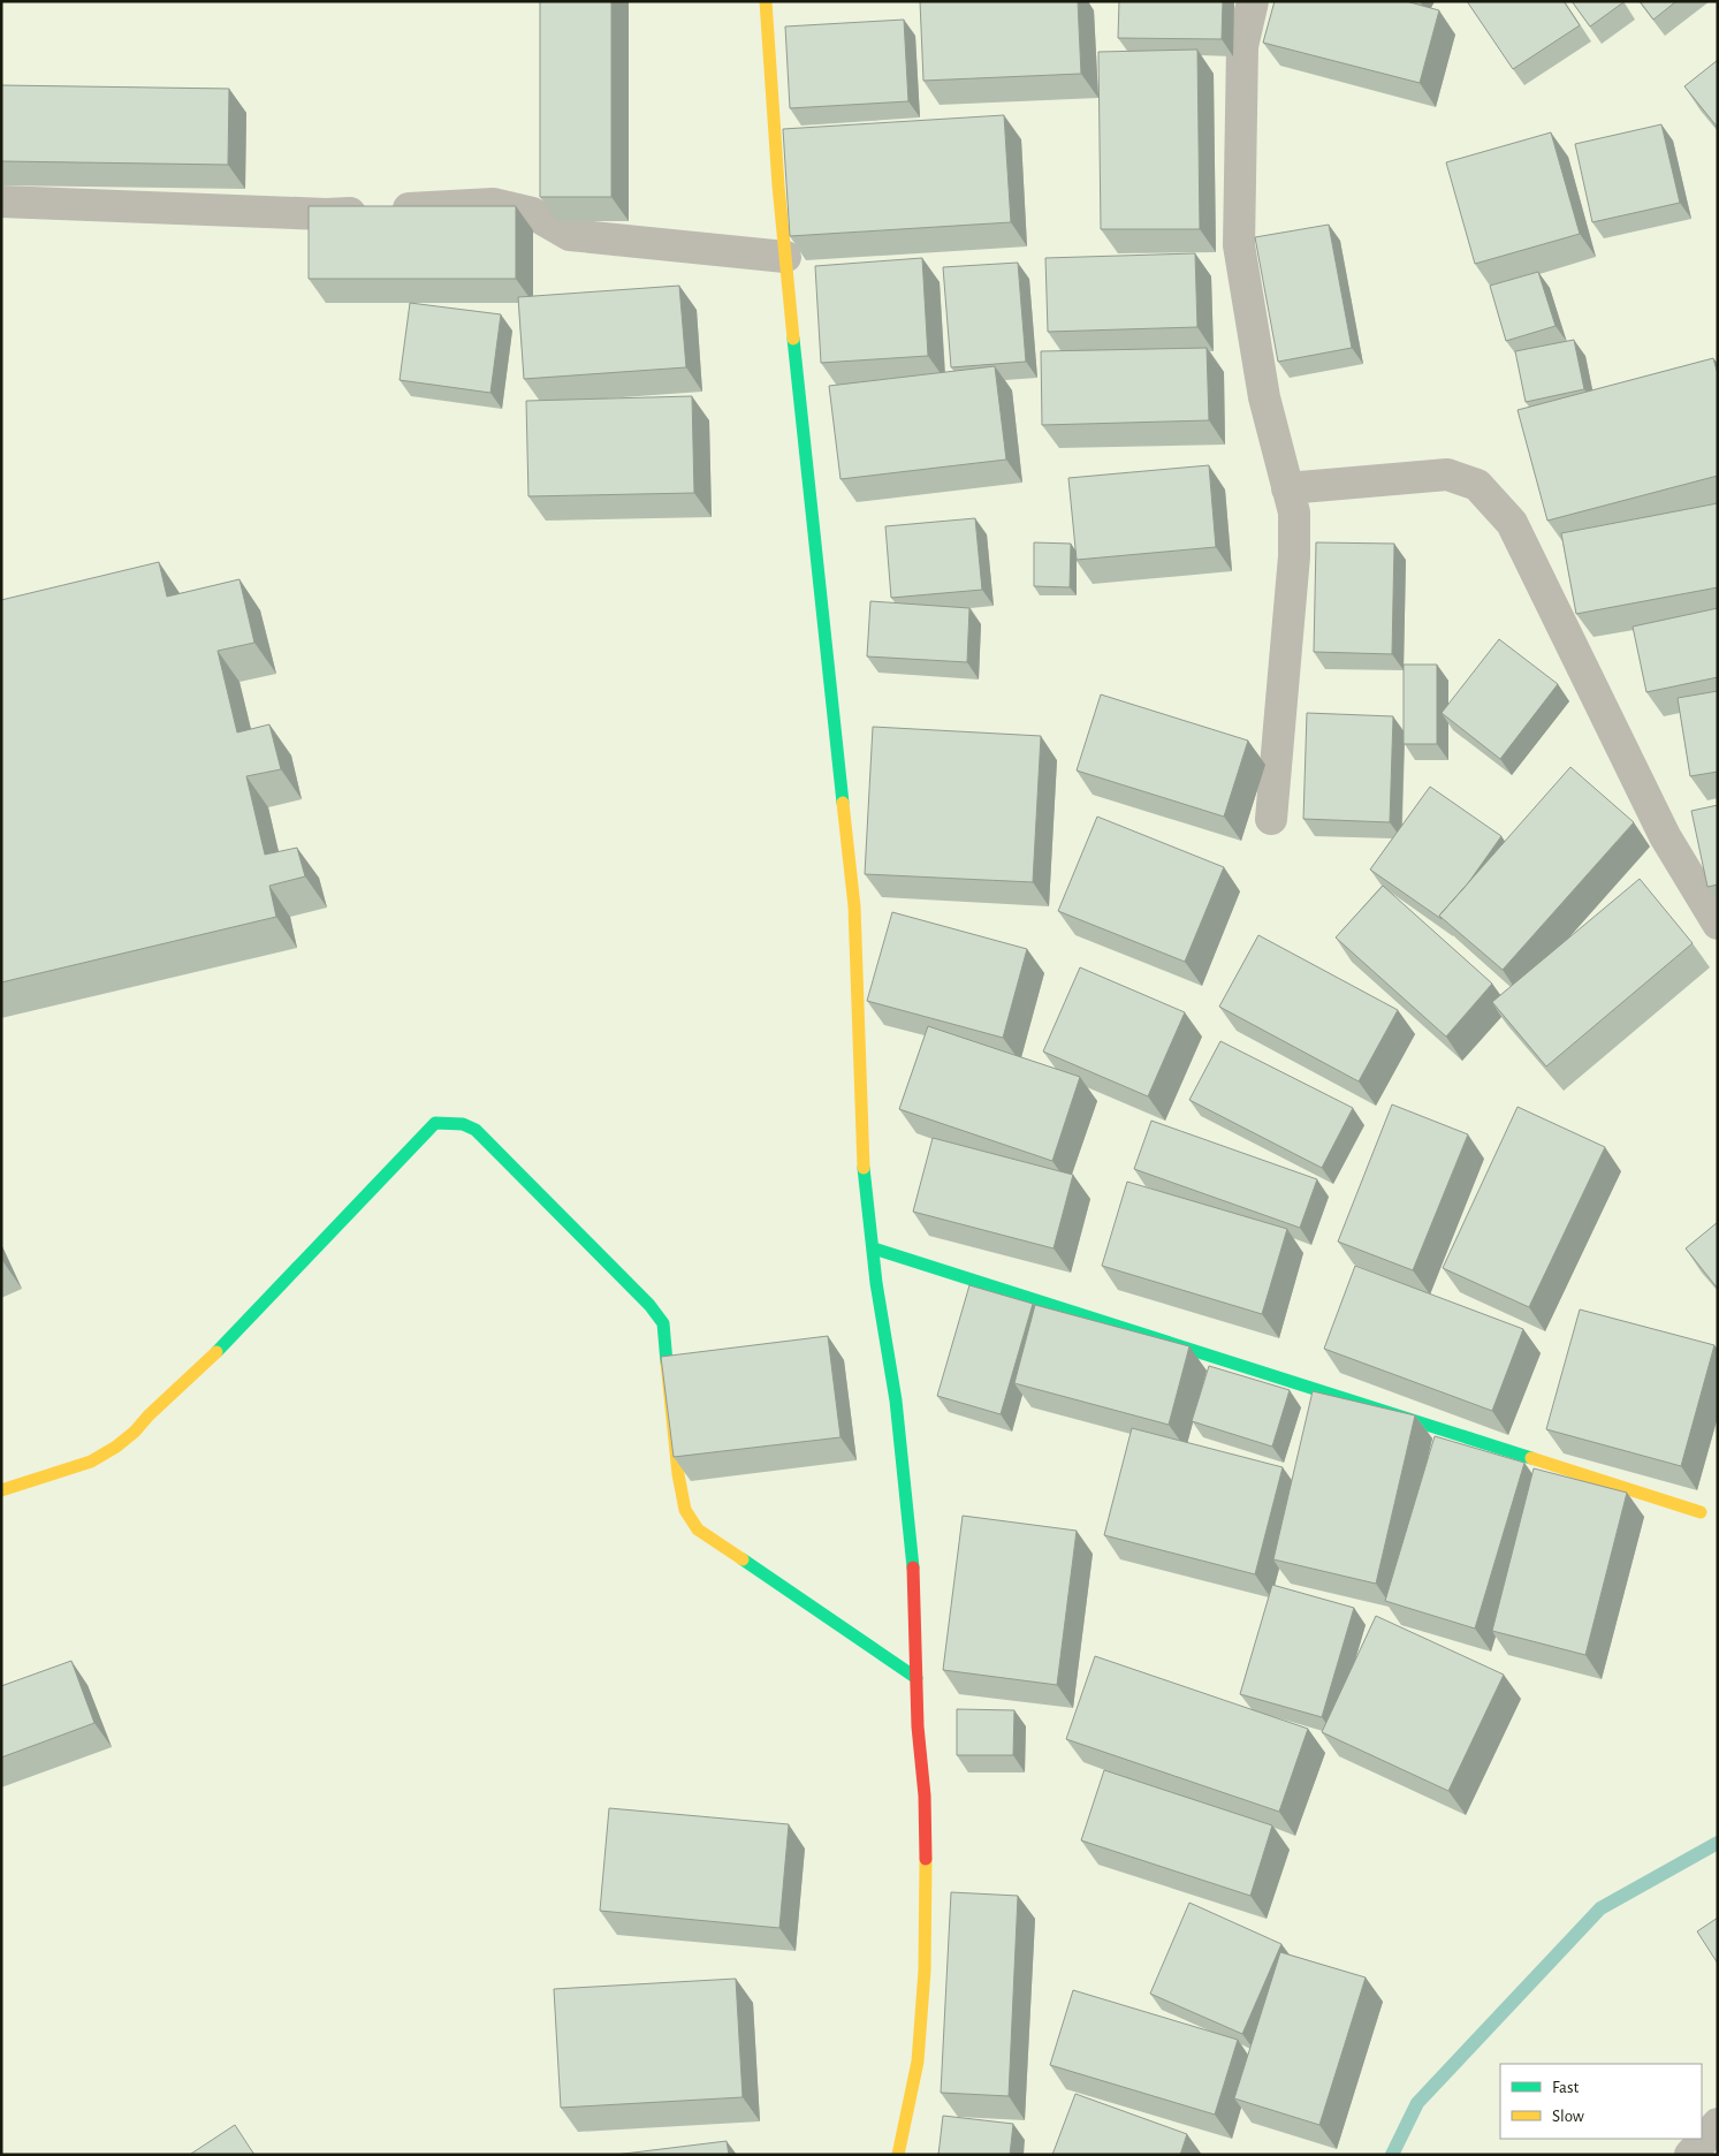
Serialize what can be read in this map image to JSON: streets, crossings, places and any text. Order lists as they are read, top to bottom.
{
  "legend": ["Fast", "Slow"]
}
